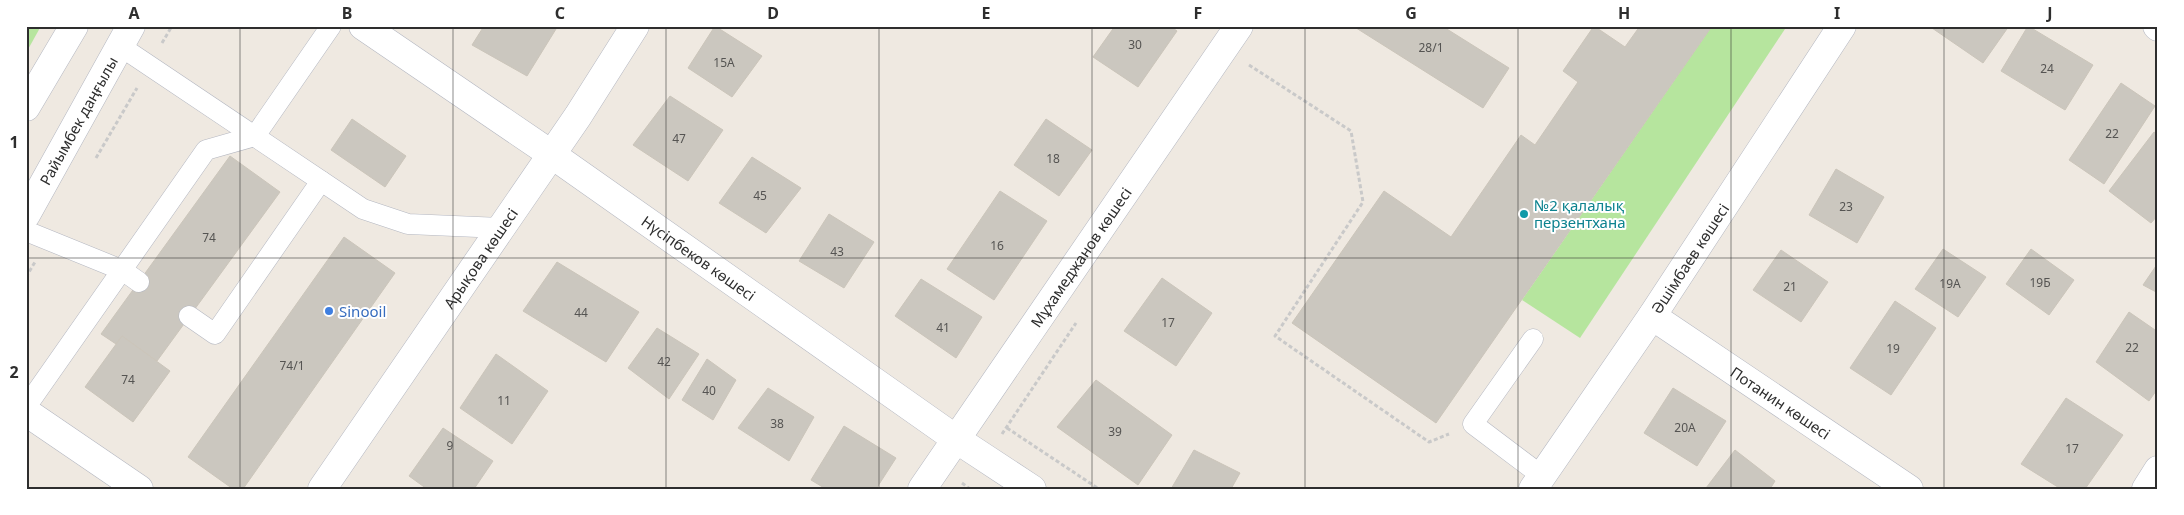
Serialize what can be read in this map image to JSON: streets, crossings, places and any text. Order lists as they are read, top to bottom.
{
  "streets": {
    "street": [
      "Райымбек даңғылы",
      "Арықова көшесі",
      "Нүсіпбеков көшесі",
      "Мұхамеджанов көшесі",
      "Әшімбаев көшесі",
      "Потанин көшесі"
    ]
  },
  "crossings": [
    ["Арықова көшесі", "Нүсіпбеков көшесі"],
    ["Нүсіпбеков көшесі", "Мұхамеджанов көшесі"],
    ["Әшімбаев көшесі", "Потанин көшесі"]
  ],
  "places": ["№2 қалалық перзентхана", "Sinooil"],
  "house_numbers": [
    "30",
    "28/1",
    "15А",
    "24",
    "22",
    "47",
    "18",
    "45",
    "23",
    "74",
    "16",
    "43",
    "19Б",
    "19А",
    "21",
    "44",
    "17",
    "41",
    "22",
    "19",
    "42",
    "74/1",
    "74",
    "40",
    "11",
    "38",
    "20А",
    "39",
    "9",
    "17"
  ],
  "grid": {
    "columns": [
      "A",
      "B",
      "C",
      "D",
      "E",
      "F",
      "G",
      "H",
      "I",
      "J"
    ],
    "rows": ["1", "2"]
  }
}
